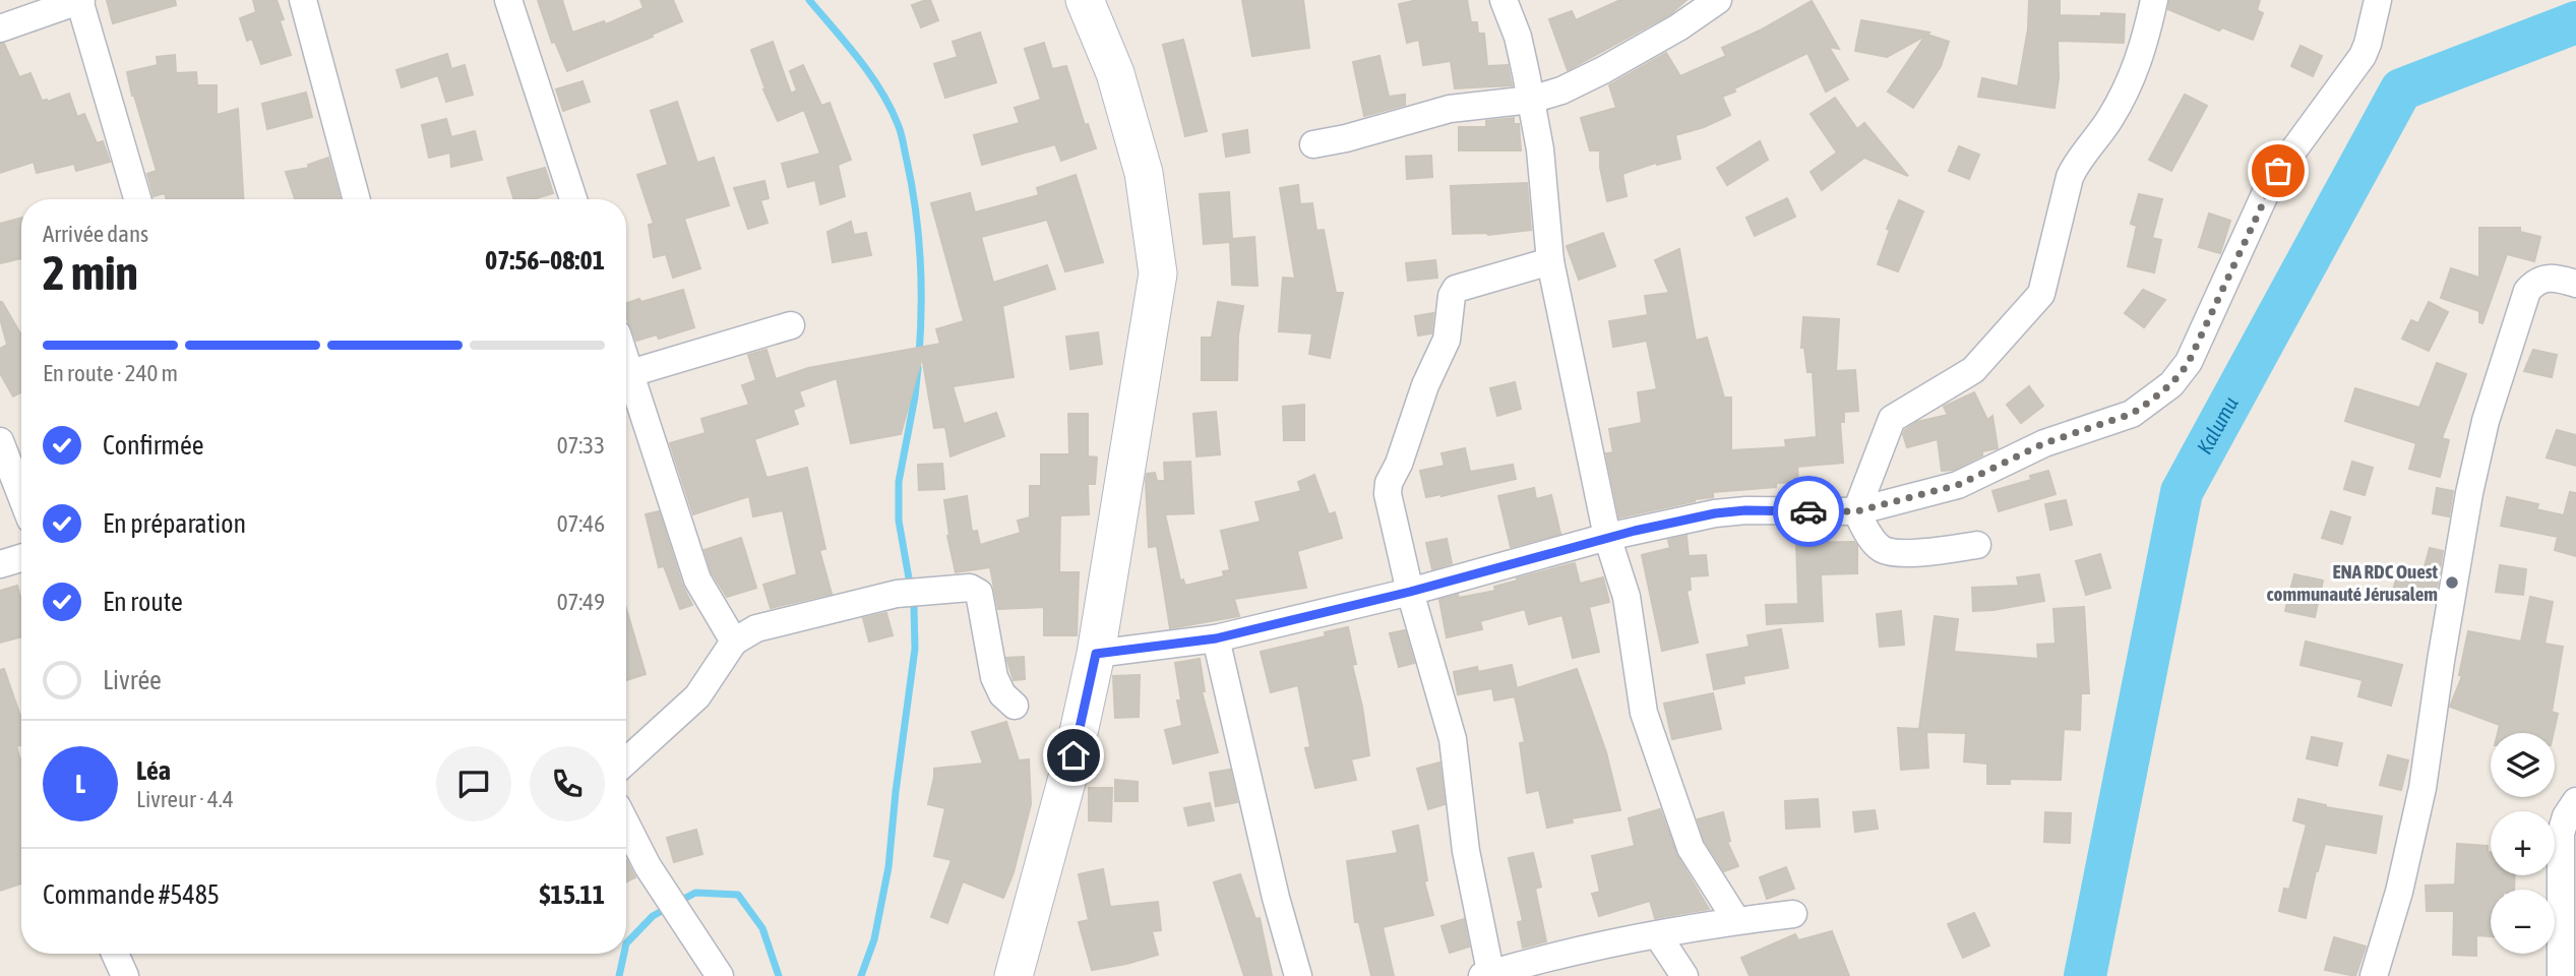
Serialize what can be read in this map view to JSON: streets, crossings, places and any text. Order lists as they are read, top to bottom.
{
  "water": ["Kalumu"],
  "places": ["ENA RDC Ouest communauté Jérusalem"],
  "page": {
    "heading": ["2 min", "Arrivée dans", "07:56–08:01"],
    "panel": [
      "Léa",
      "Livreur · 4.4",
      "Commande #5485",
      "$15.11"
    ],
    "bar": "En route · 240 m",
    "list": [
      ["Confirmée", "07:33"],
      ["En préparation", "07:46"],
      ["En route", "07:49"],
      "Livrée"
    ],
    "map_buttons": ["+", "−"],
    "round": "L"
  }
}
